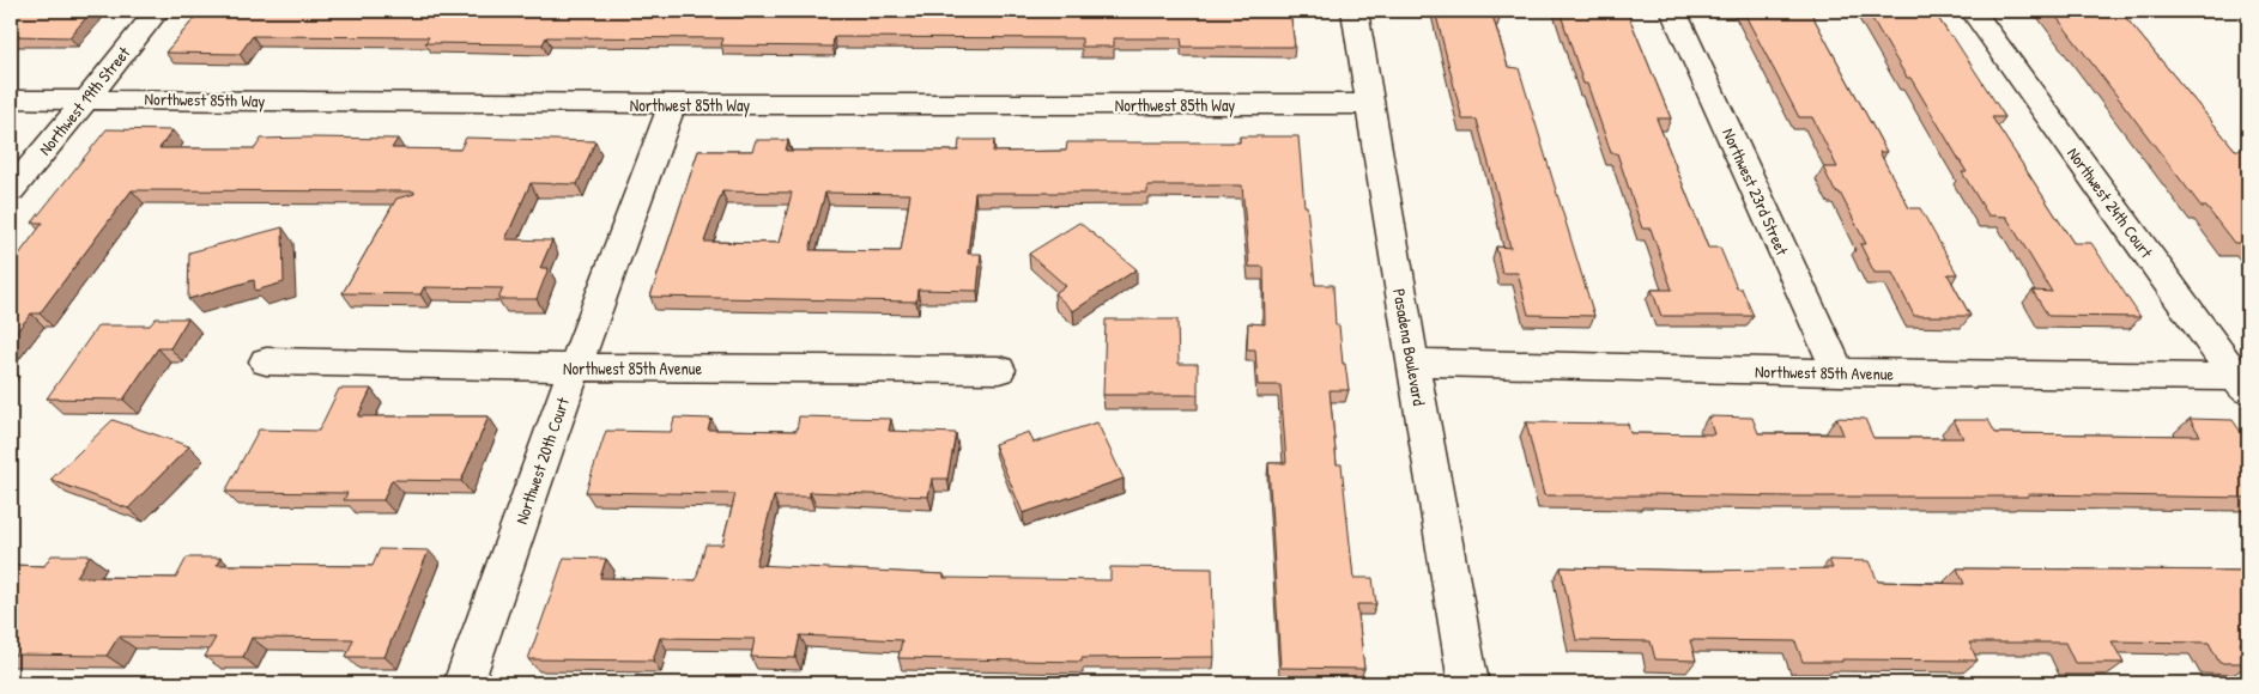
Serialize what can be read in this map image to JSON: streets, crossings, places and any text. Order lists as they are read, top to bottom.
{
  "streets": {
    "street": [
      "Northwest 85th Way",
      "Northwest 19th Street",
      "Northwest 23rd Street",
      "Northwest 24th Court",
      "Pasadena Boulevard",
      "Northwest 85th Avenue",
      "Northwest 20th Court"
    ]
  },
  "crossings": [
    ["Northwest 85th Way", "Northwest 19th Street"],
    ["Northwest 85th Way", "Pasadena Boulevard"],
    ["Northwest 85th Way", "Northwest 20th Court"],
    ["Northwest 23rd Street", "Northwest 85th Avenue"],
    ["Northwest 24th Court", "Northwest 85th Avenue"],
    ["Pasadena Boulevard", "Northwest 85th Avenue"],
    ["Northwest 85th Avenue", "Northwest 20th Court"]
  ]
}
